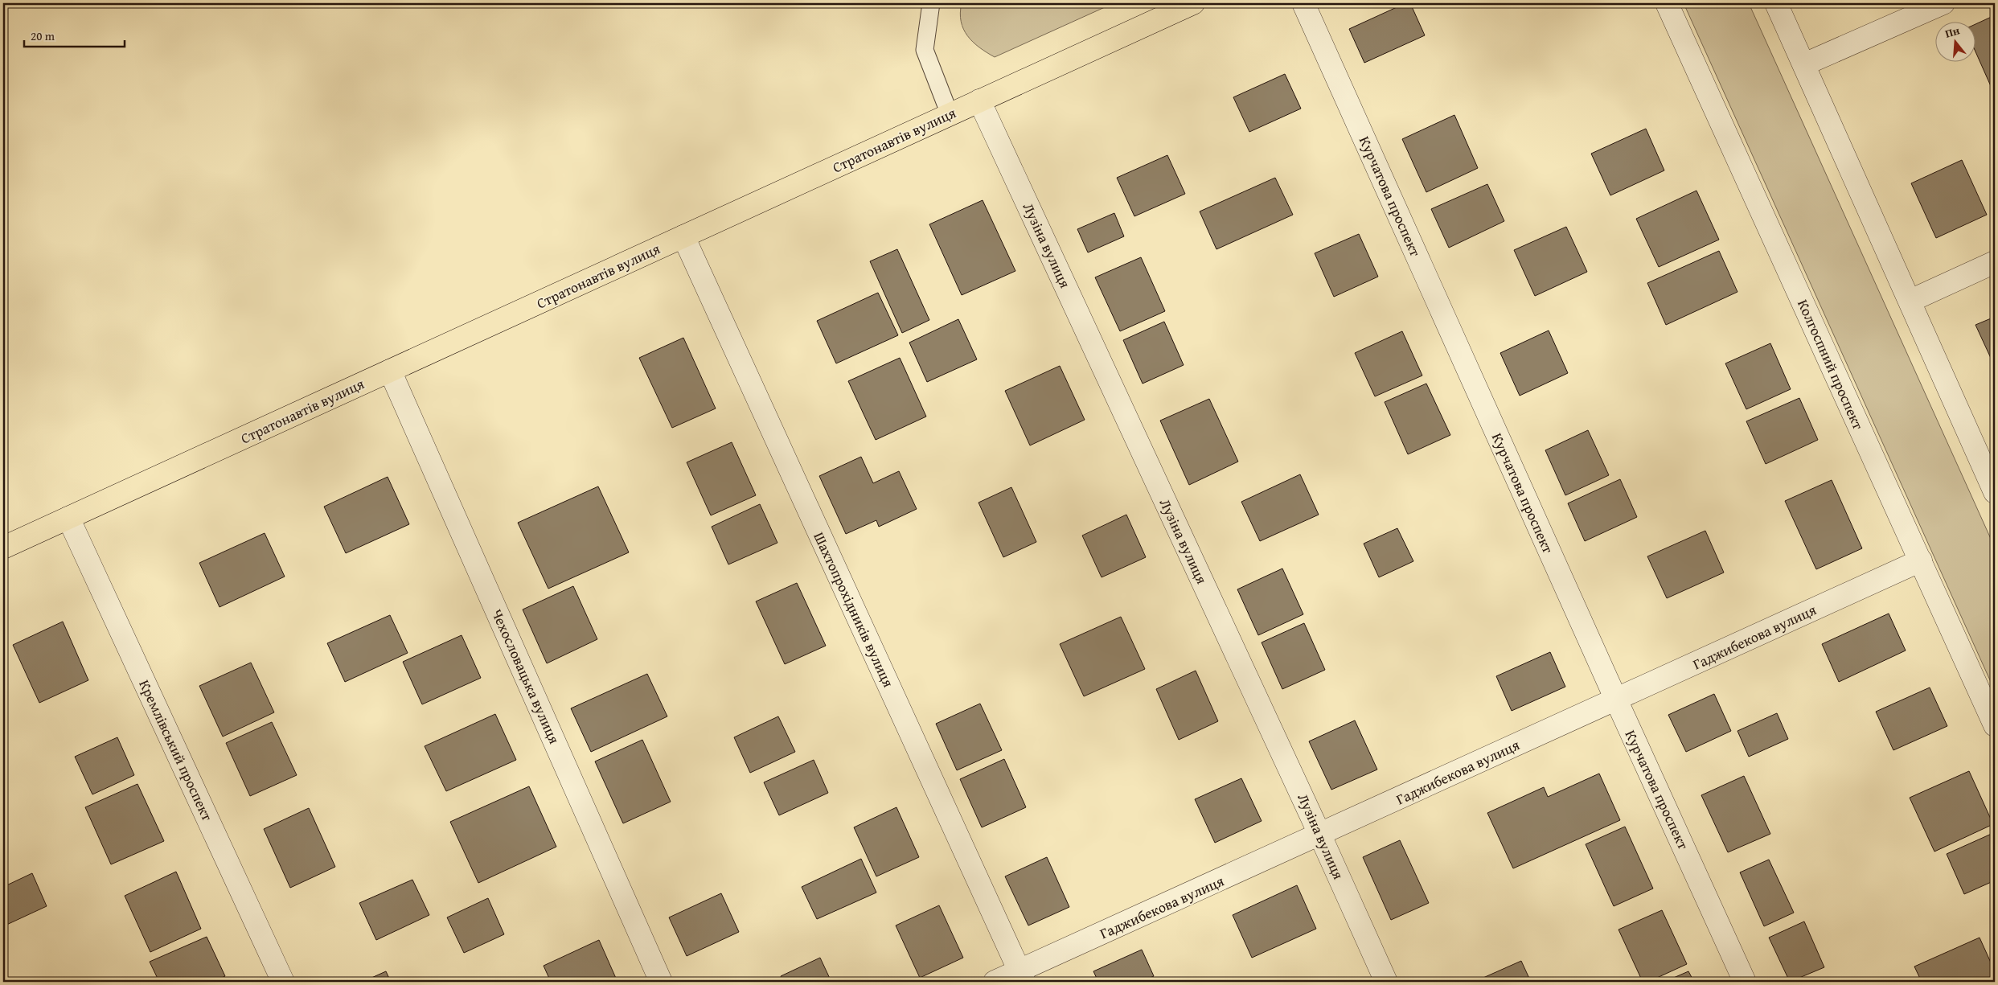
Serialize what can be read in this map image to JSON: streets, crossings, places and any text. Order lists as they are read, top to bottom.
{
  "streets": {
    "main road": ["Стратонавтів вулиця"],
    "street": [
      "Курчатова проспект",
      "Лузіна вулиця",
      "Колгоспний проспект",
      "Шахтопрохідників вулиця",
      "Гаджибекова вулиця",
      "Чехословацька вулиця",
      "Кремлівський проспект"
    ]
  },
  "crossings": [
    ["Стратонавтів вулиця", "Лузіна вулиця"],
    ["Стратонавтів вулиця", "Шахтопрохідників вулиця"],
    ["Стратонавтів вулиця", "Чехословацька вулиця"],
    ["Стратонавтів вулиця", "Кремлівський проспект"],
    ["Курчатова проспект", "Гаджибекова вулиця"],
    ["Лузіна вулиця", "Гаджибекова вулиця"],
    ["Колгоспний проспект", "Гаджибекова вулиця"],
    ["Шахтопрохідників вулиця", "Гаджибекова вулиця"]
  ],
  "scale_bar": "20 m",
  "north": "top"
}
